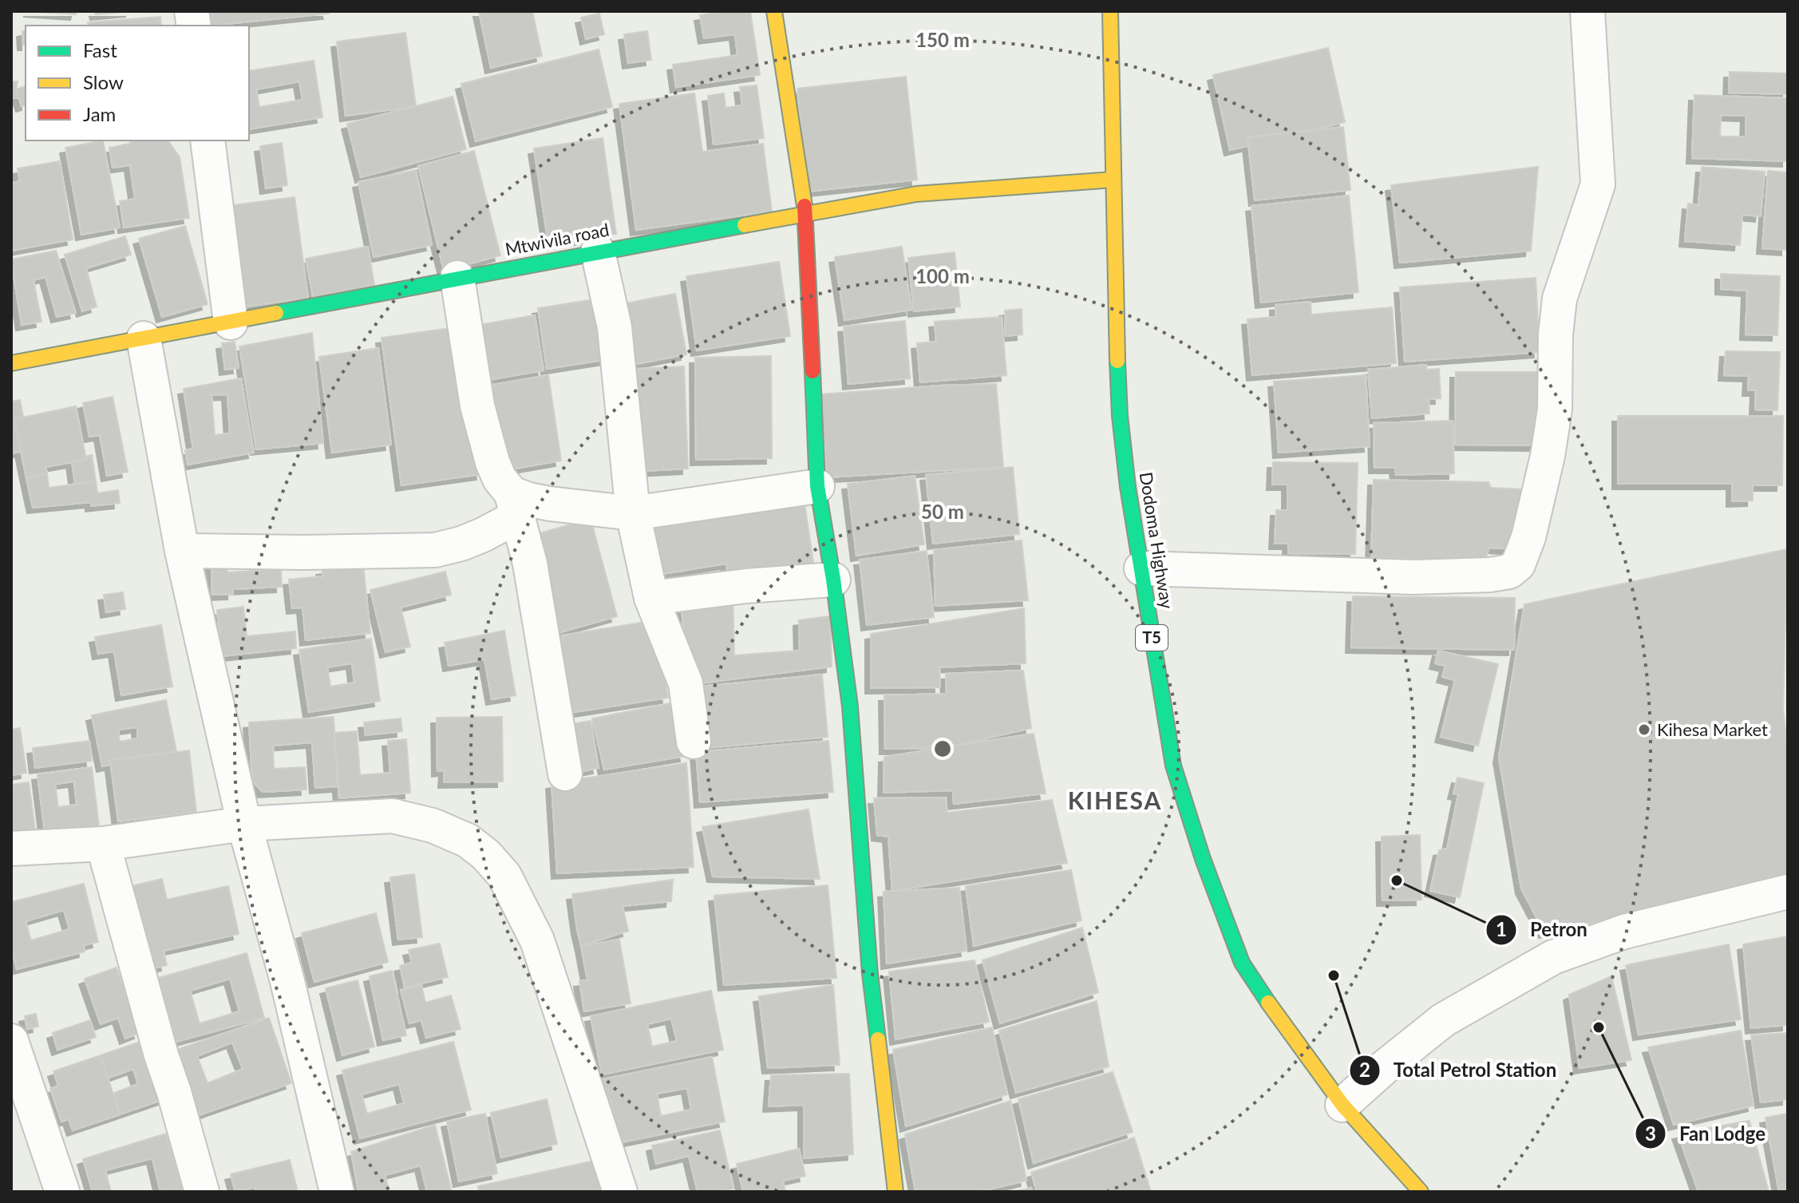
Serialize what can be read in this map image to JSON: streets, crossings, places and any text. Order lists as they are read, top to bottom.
{
  "streets": {
    "main road": ["Mtwivila road", "Dodoma Highway", "T5"]
  },
  "crossings": [
    ["Mtwivila road", "Dodoma Highway"]
  ],
  "districts": ["KIHESA"],
  "places": [
    "Kihesa Market",
    "Petron",
    "Total Petrol Station",
    "Fan Lodge"
  ],
  "legend": ["Fast", "Slow", "Jam"],
  "rings": ["150 m", "100 m", "50 m"]
}
